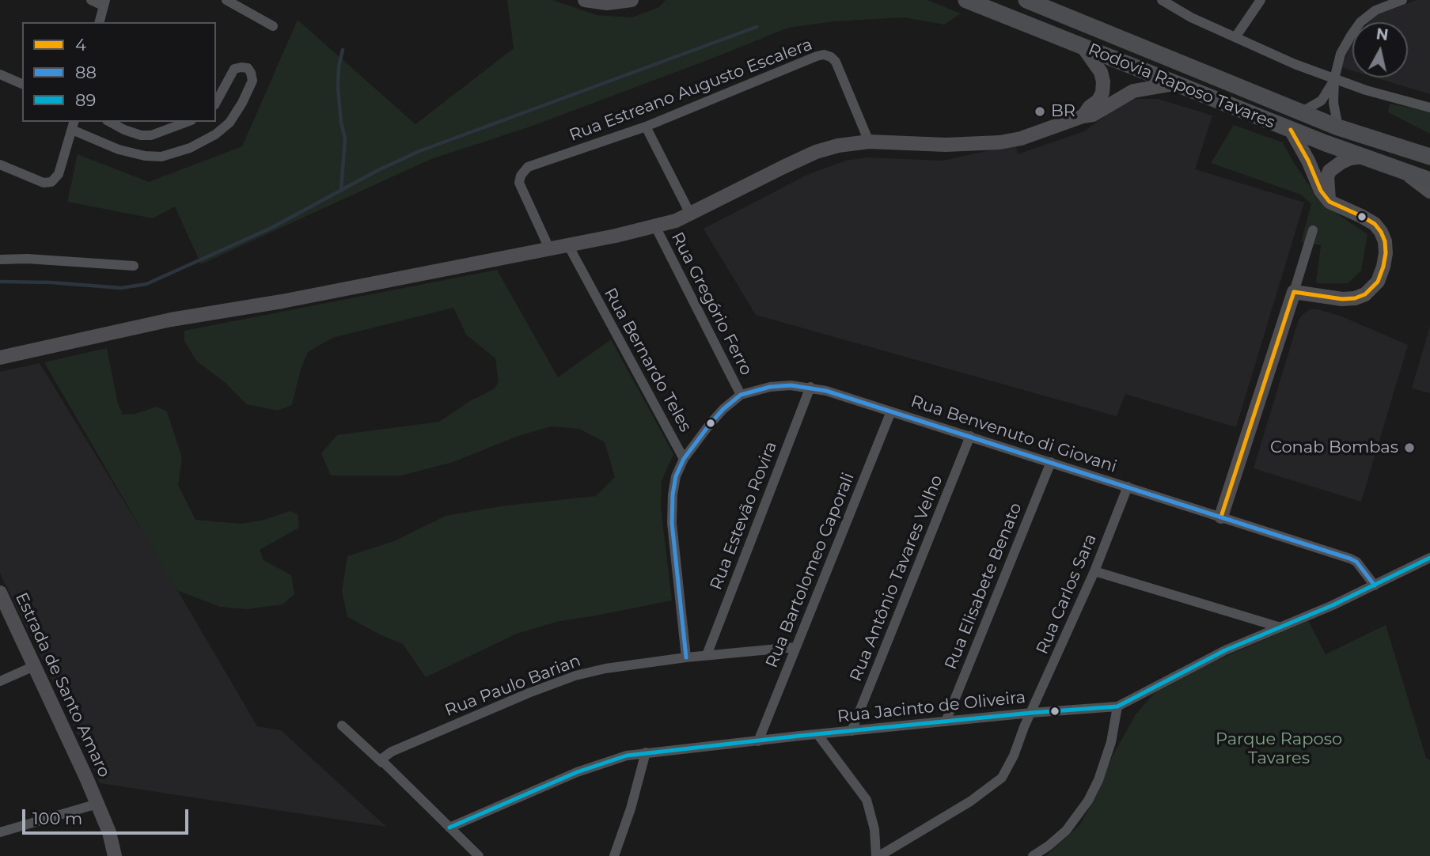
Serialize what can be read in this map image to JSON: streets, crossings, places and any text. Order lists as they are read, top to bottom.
{
  "streets": {
    "highway": ["Rodovia Raposo Tavares"],
    "main road": ["Estrada de Santo Amaro"],
    "street": [
      "Rua Estreano Augusto Escalera",
      "Rua Gregório Ferro",
      "Rua Bernardo Teles",
      "Rua Benvenuto di Giovani",
      "Rua Estevão Rovira",
      "Rua Bartolomeo Caporali",
      "Rua Antônio Tavares Velho",
      "Rua Elisabete Benato",
      "Rua Carlos Sara",
      "Rua Paulo Barian",
      "Rua Jacinto de Oliveira"
    ]
  },
  "crossings": [
    ["Rua Gregório Ferro", "Rua Benvenuto di Giovani"],
    ["Rua Bernardo Teles", "Rua Benvenuto di Giovani"],
    ["Rua Bernardo Teles", "Rua Paulo Barian"],
    ["Rua Benvenuto di Giovani", "Rua Estevão Rovira"],
    ["Rua Benvenuto di Giovani", "Rua Bartolomeo Caporali"],
    ["Rua Benvenuto di Giovani", "Rua Antônio Tavares Velho"],
    ["Rua Benvenuto di Giovani", "Rua Elisabete Benato"],
    ["Rua Benvenuto di Giovani", "Rua Carlos Sara"],
    ["Rua Benvenuto di Giovani", "Rua Jacinto de Oliveira"],
    ["Rua Estevão Rovira", "Rua Paulo Barian"],
    ["Rua Bartolomeo Caporali", "Rua Paulo Barian"],
    ["Rua Bartolomeo Caporali", "Rua Jacinto de Oliveira"],
    ["Rua Antônio Tavares Velho", "Rua Jacinto de Oliveira"],
    ["Rua Elisabete Benato", "Rua Jacinto de Oliveira"],
    ["Rua Carlos Sara", "Rua Jacinto de Oliveira"]
  ],
  "parks": ["Parque Raposo Tavares"],
  "places": ["BR", "Conab Bombas"],
  "lines": ["transit line 4", "transit line 88", "transit line 89"],
  "legend": ["4", "88", "89"],
  "scale_bar": "100 m",
  "north": "top"
}
